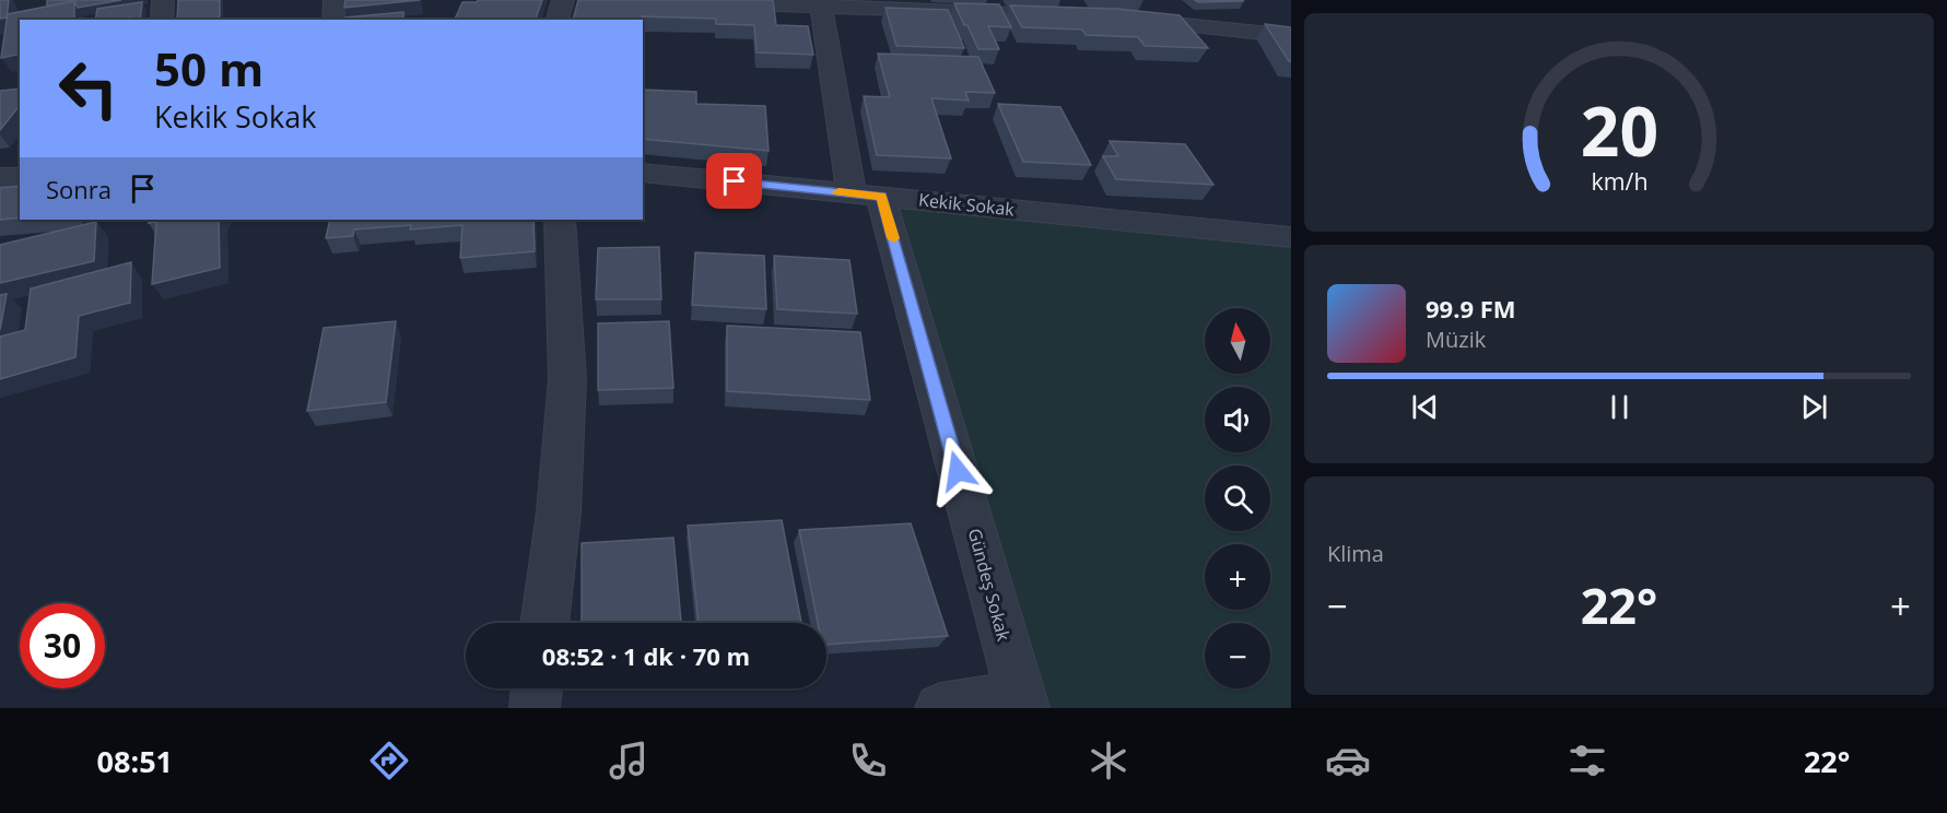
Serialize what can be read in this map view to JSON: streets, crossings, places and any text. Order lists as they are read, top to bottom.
{
  "streets": {
    "street": ["Kekik Sokak", "Gündeş Sokak"]
  },
  "crossings": [
    ["Kekik Sokak", "Gündeş Sokak"]
  ],
  "north": "top",
  "page": {
    "turn": ["50 m", "Kekik Sokak"],
    "then": "Sonra",
    "song": ["99.9 FM", "Müzik"],
    "map_buttons": ["+", "−"],
    "tile": "Klima",
    "heat": ["−", "22°", "+"],
    "limit": "30",
    "trip": "08:52 · 1 dk · 70 m",
    "tabs": ["08:51", "22°"],
    "gauge": ["20", "km/h"]
  }
}
